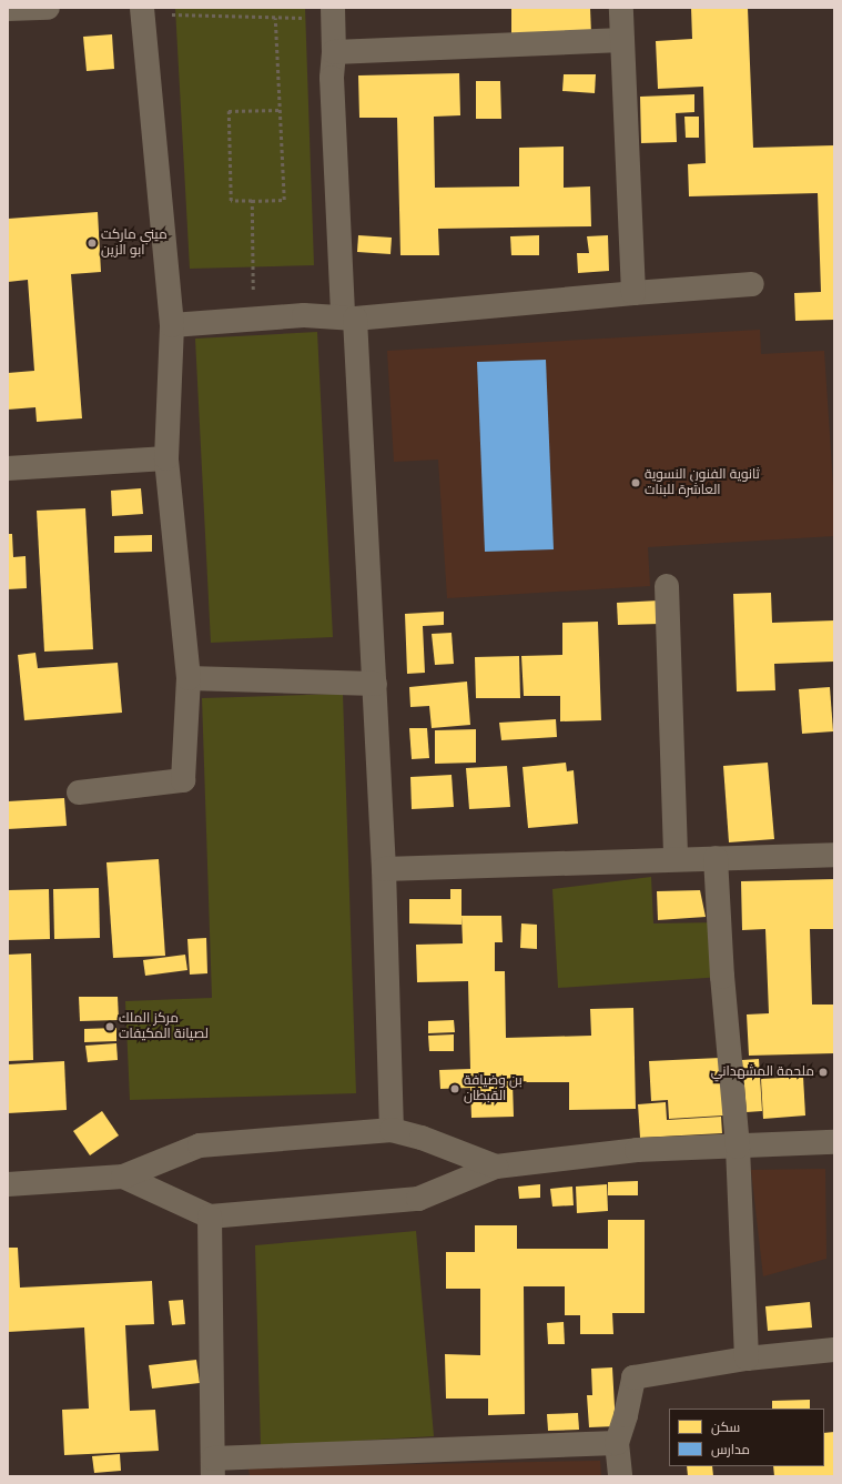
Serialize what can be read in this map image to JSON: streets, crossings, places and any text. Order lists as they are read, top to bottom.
{
  "places": [
    "ميني ماركت ابو الزين",
    "ثانوية الفنون النسوية العاشرة للبنات",
    "مركز الملك لصيانة المكيفات",
    "ملحمة المشهداني",
    "بن وضيافة القبطان"
  ],
  "legend": ["سكن", "مدارس"]
}
